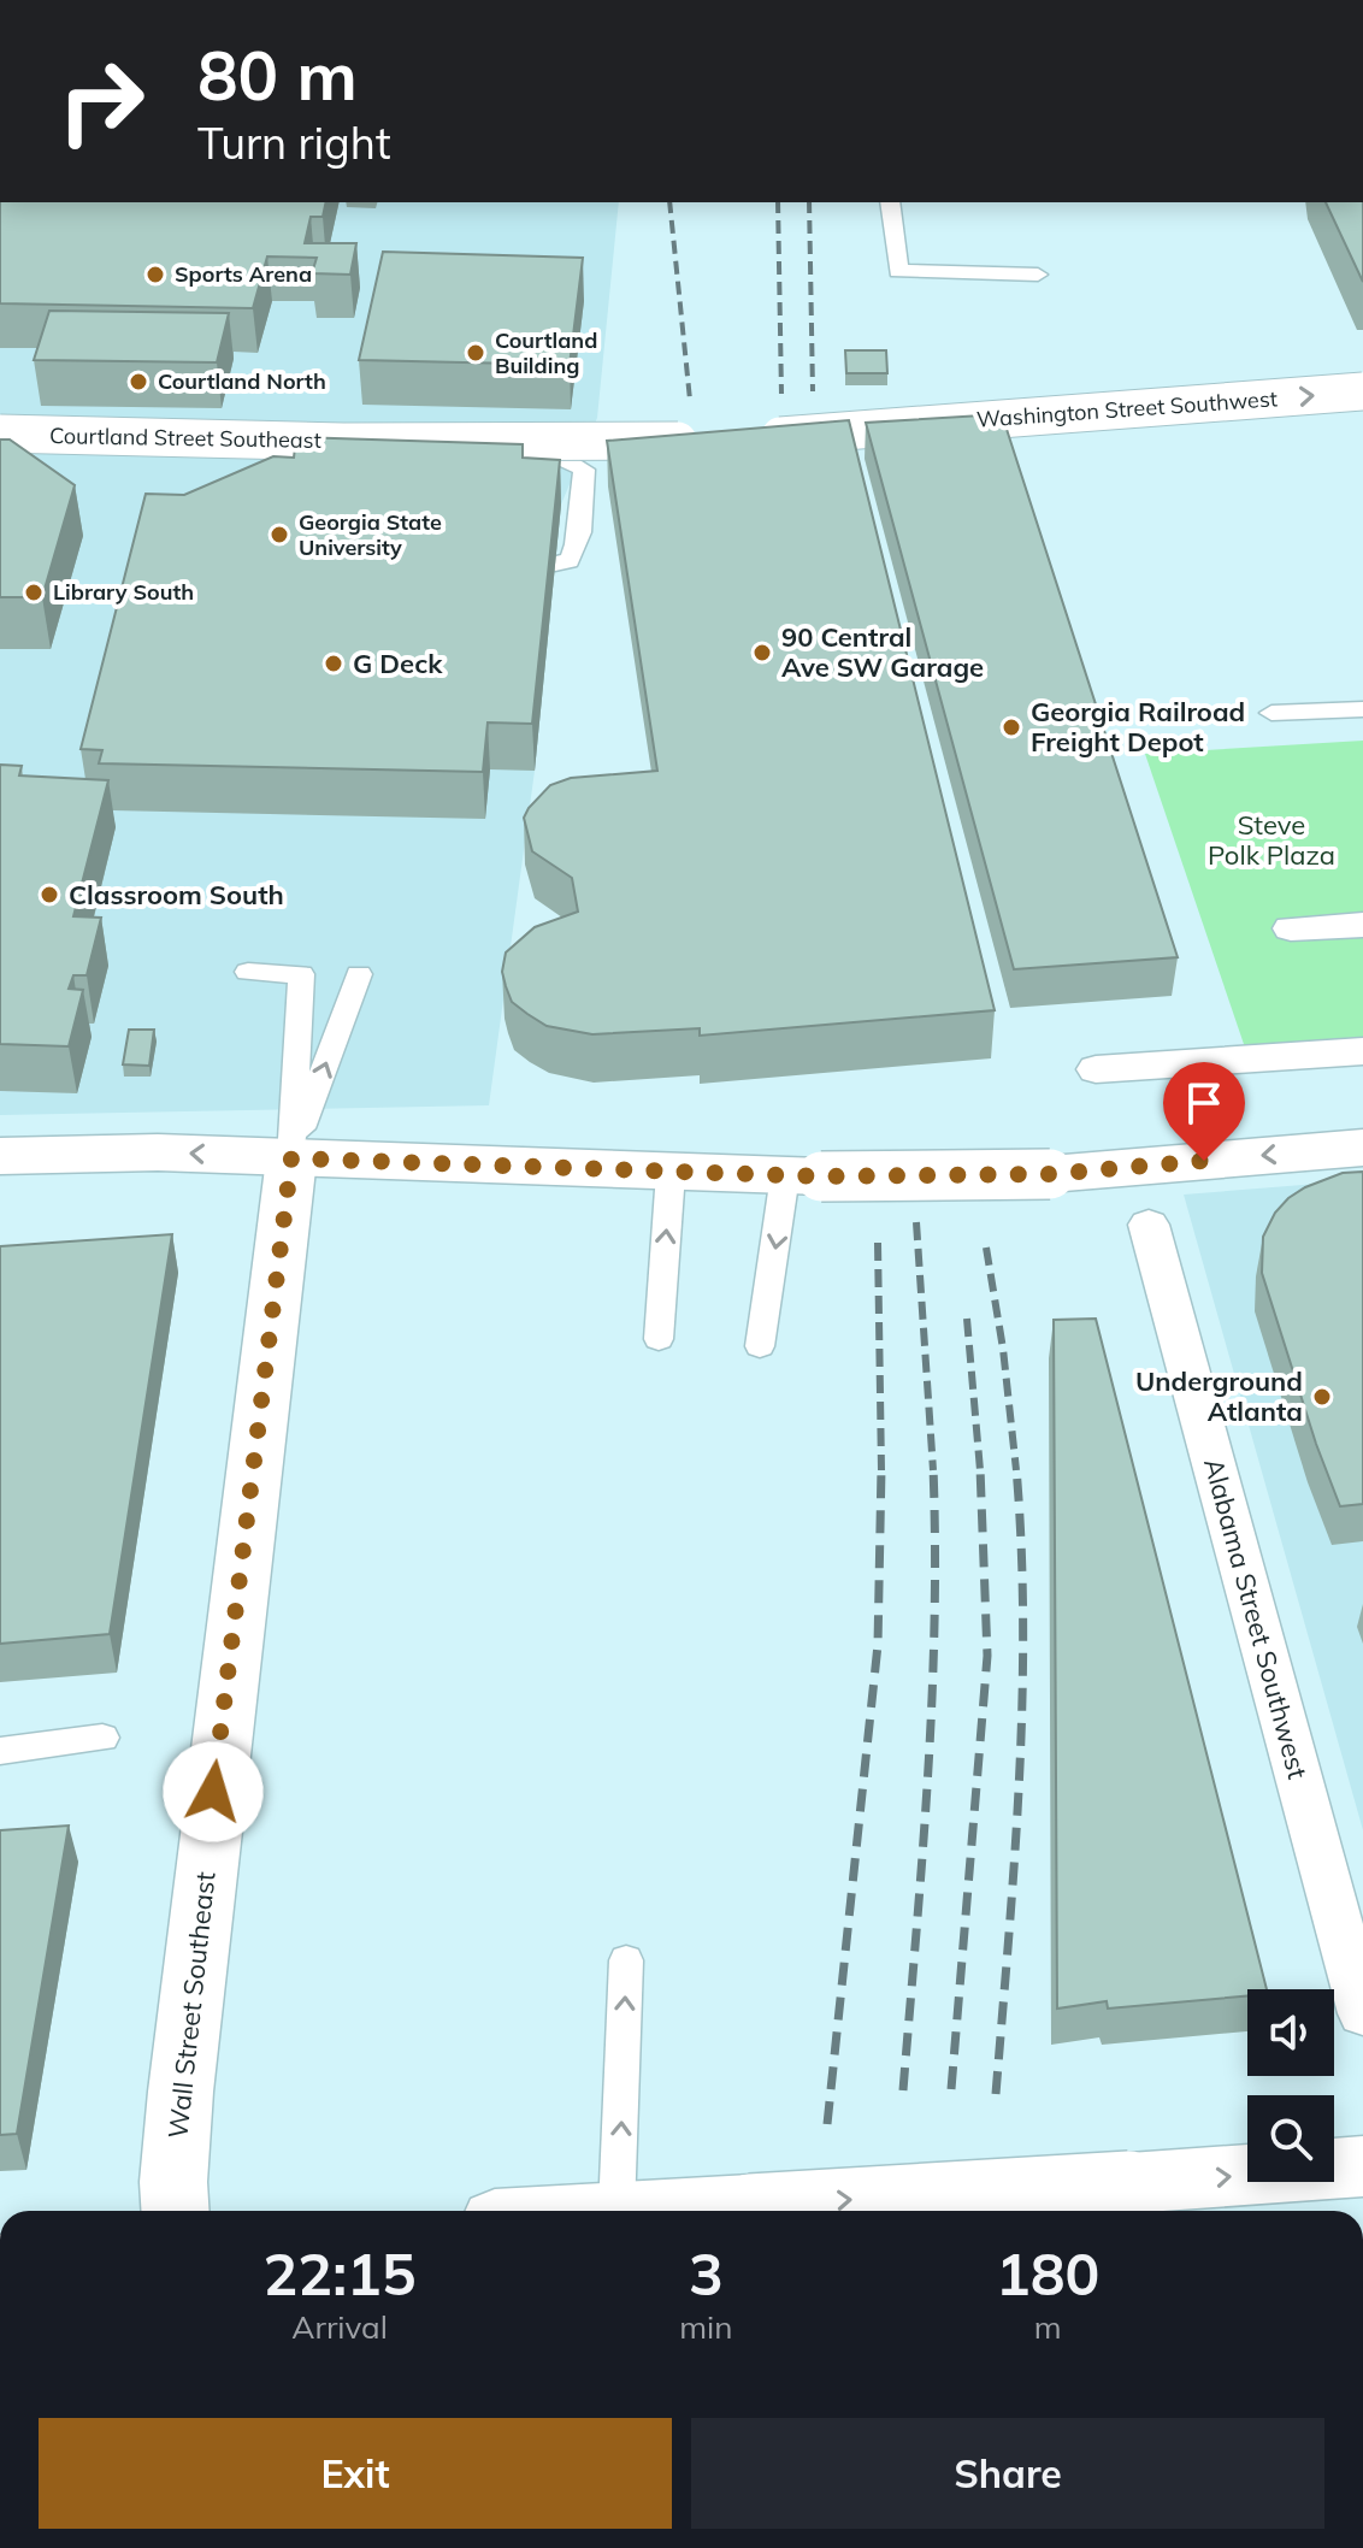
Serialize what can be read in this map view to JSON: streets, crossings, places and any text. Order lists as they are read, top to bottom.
{
  "streets": {
    "main road": ["Washington Street Southwest", "Courtland Street Southeast", "Wall Street Southeast"],
    "street": ["Alabama Street Southwest"]
  },
  "crossings": [
    ["Washington Street Southwest", "Courtland Street Southeast"]
  ],
  "one_way": ["Washington Street Southwest"],
  "parks": ["Steve Polk Plaza"],
  "places": [
    "Sports Arena",
    "Courtland Building",
    "Courtland North",
    "Georgia State University",
    "Library South",
    "90 Central Ave SW Garage",
    "G Deck",
    "Georgia Railroad Freight Depot",
    "Classroom South",
    "Underground Atlanta"
  ],
  "page": {
    "turn": ["80 m", "Turn right"],
    "eta": [
      "22:15",
      "Arrival",
      "3",
      "min",
      "180",
      "m"
    ],
    "buttons": ["Exit", "Share"]
  }
}
